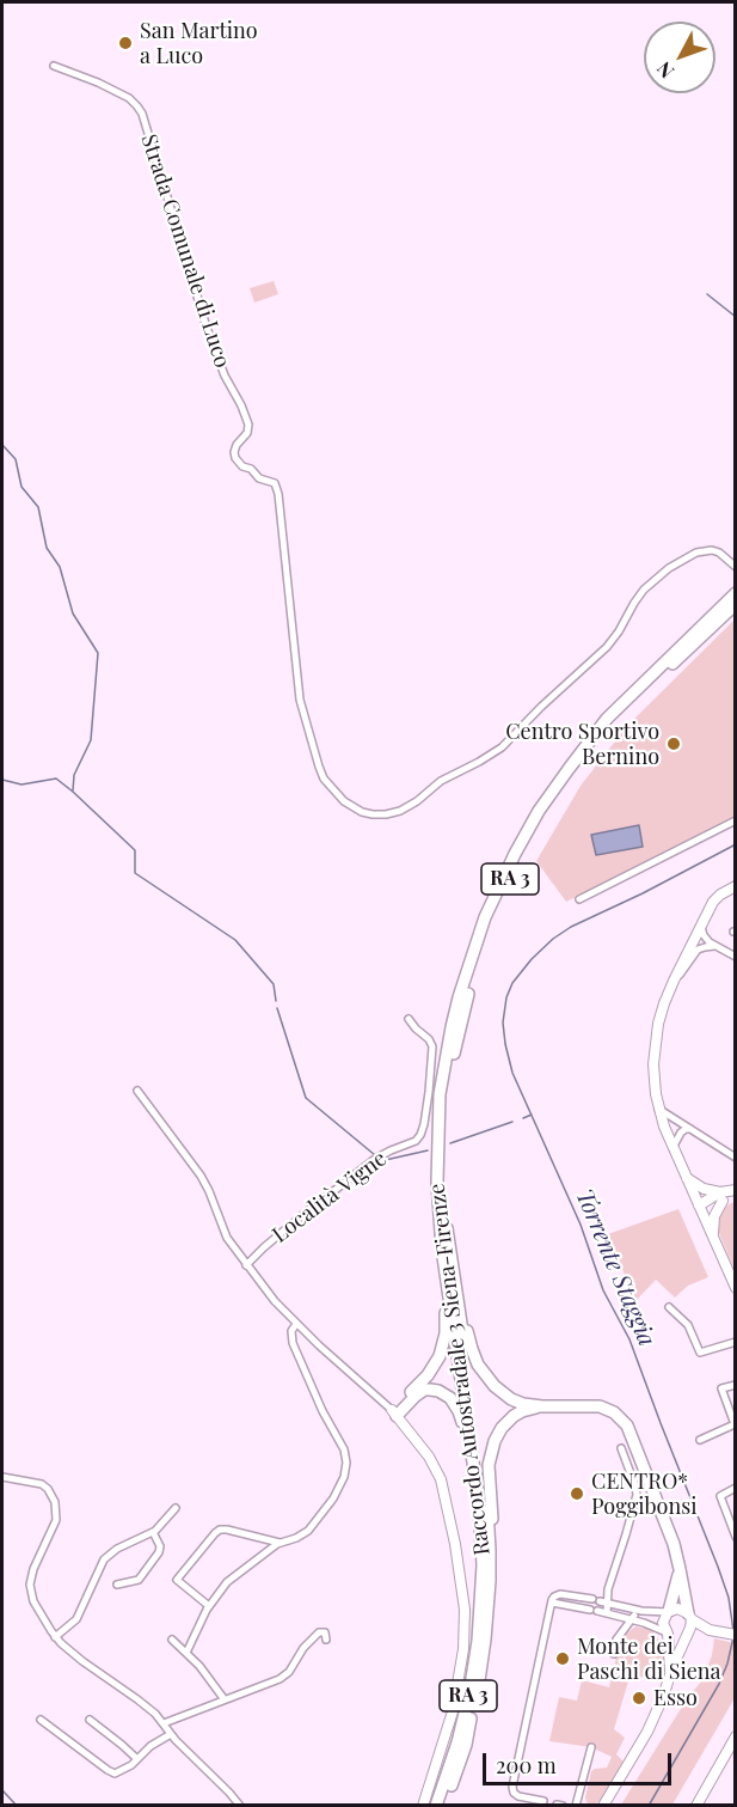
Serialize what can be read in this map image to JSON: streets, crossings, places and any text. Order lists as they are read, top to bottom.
{
  "streets": {
    "highway": ["RA 3", "Raccordo Autostradale 3 Siena-Firenze"],
    "street": ["Strada Comunale di Luco", "Località Vigne"]
  },
  "water": ["Torrente Staggia"],
  "places": [
    "San Martino a Luco",
    "Centro Sportivo Bernino",
    "CENTRO* Poggibonsi",
    "Monte dei Paschi di Siena",
    "Esso"
  ],
  "scale_bar": "200 m",
  "north": "bottom left"
}
